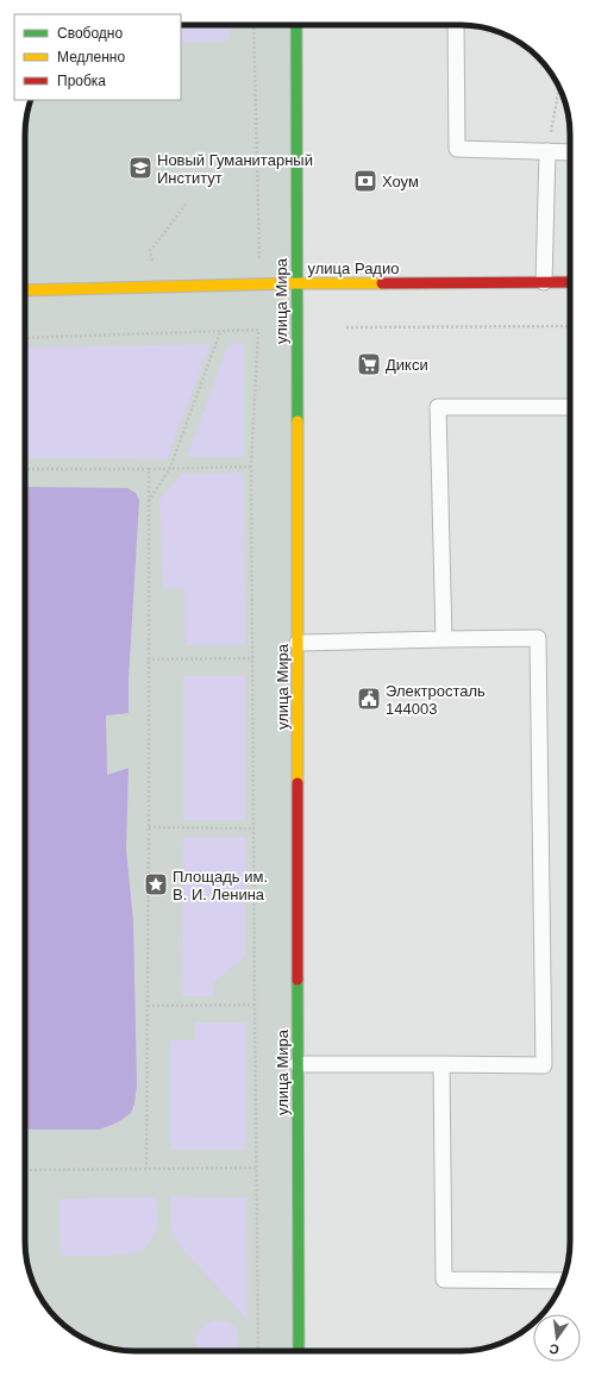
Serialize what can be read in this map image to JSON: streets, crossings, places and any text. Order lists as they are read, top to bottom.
{
  "streets": {
    "main road": ["улица Радио", "улица Мира"]
  },
  "crossings": [
    ["улица Радио", "улица Мира"]
  ],
  "places": {
    "school or university": ["Новый Гуманитарный Институт"],
    "bank": ["Хоум"],
    "supermarket": ["Дикси"],
    "public building": ["Электросталь 144003"],
    "place": ["Площадь им. В. И. Ленина"]
  },
  "legend": ["Свободно", "Медленно", "Пробка"],
  "north": "bottom"
}
